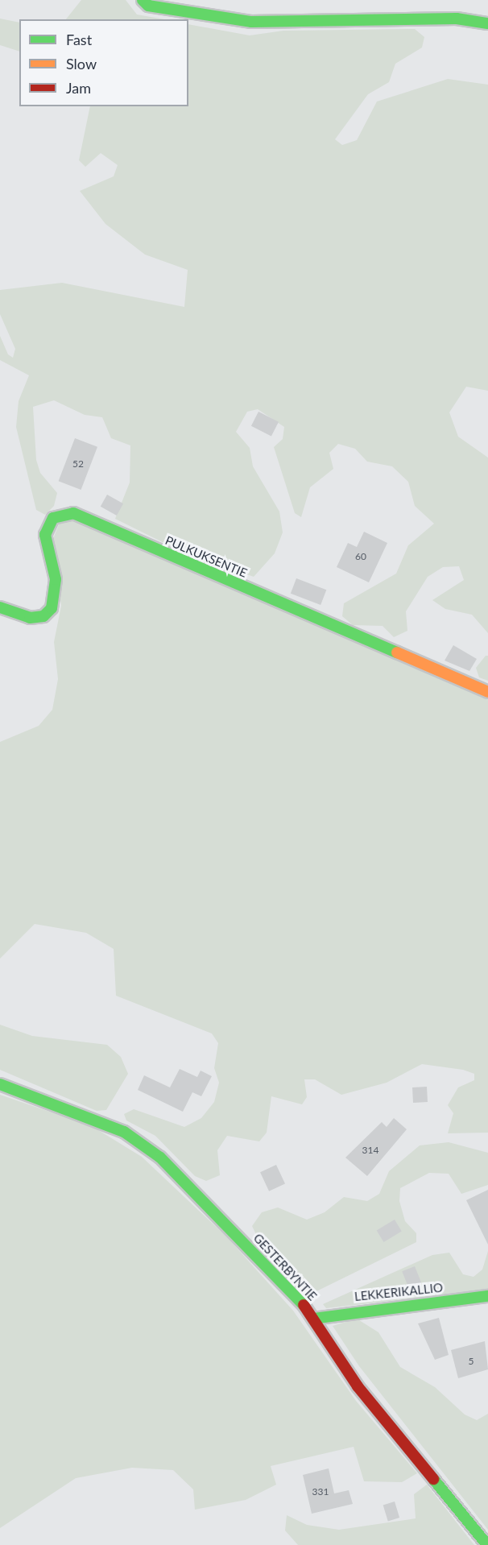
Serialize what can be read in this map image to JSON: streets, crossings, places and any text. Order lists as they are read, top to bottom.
{
  "streets": {
    "street": ["PULKUKSENTIE", "GESTERBYNTIE", "LEKKERIKALLIO"]
  },
  "crossings": [
    ["GESTERBYNTIE", "LEKKERIKALLIO"]
  ],
  "house_numbers": [
    "52",
    "60",
    "314",
    "5",
    "331"
  ],
  "legend": ["Fast", "Slow", "Jam"]
}
